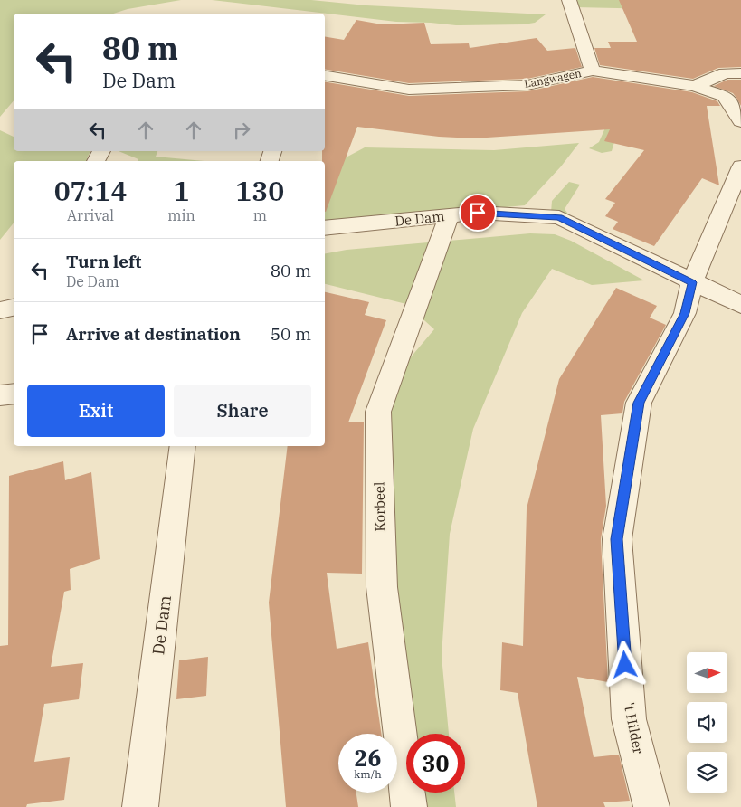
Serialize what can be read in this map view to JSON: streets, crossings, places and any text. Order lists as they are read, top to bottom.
{
  "streets": {
    "street": [
      "Langwagen",
      "De Dam",
      "Korbeel",
      "'t Hilder"
    ]
  },
  "crossings": [
    ["De Dam", "Korbeel"],
    ["De Dam", "'t Hilder"]
  ],
  "north": "right",
  "page": {
    "turn": ["80 m", "De Dam"],
    "eta": [
      "07:14",
      "Arrival",
      "1",
      "min",
      "130",
      "m"
    ],
    "list": [
      {
        "name": "Turn left",
        "note": "De Dam",
        "value": "80 m"
      },
      {
        "name": "Arrive at destination",
        "value": "50 m"
      }
    ],
    "buttons": ["Exit", "Share"],
    "speed": "26 km/h",
    "limit": "30"
  }
}
